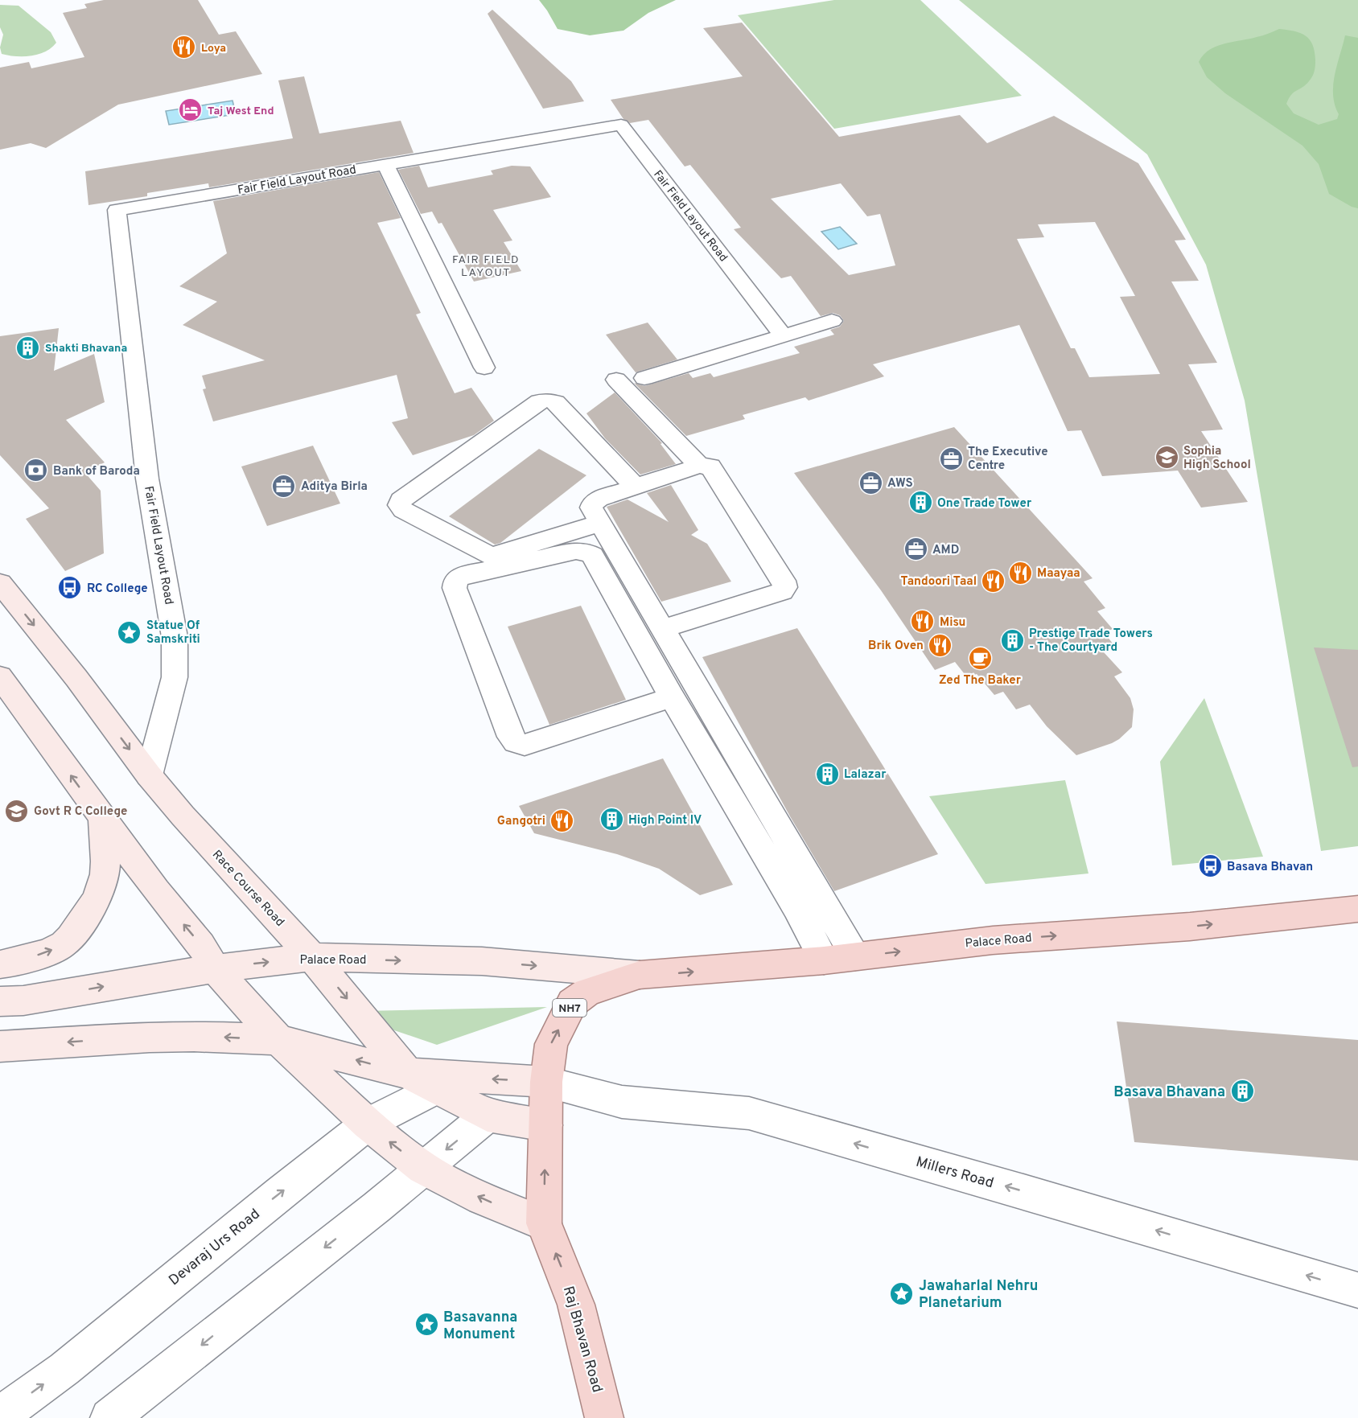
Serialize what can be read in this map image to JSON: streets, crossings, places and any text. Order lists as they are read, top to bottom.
{
  "streets": {
    "main road": [
      "Race Course Road",
      "Palace Road",
      "NH7",
      "Raj Bhavan Road"
    ],
    "street": ["Fair Field Layout Road", "Millers Road", "Devaraj Urs Road"]
  },
  "crossings": [
    ["Fair Field Layout Road", "Race Course Road"],
    ["Race Course Road", "Palace Road"],
    ["Race Course Road", "Devaraj Urs Road"],
    ["Palace Road", "Millers Road"],
    ["Palace Road", "Raj Bhavan Road"]
  ],
  "one_way": ["Palace Road", "Millers Road", "Raj Bhavan Road"],
  "districts": ["FAIR FIELD LAYOUT"],
  "places": {
    "restaurant": [
      "Loya",
      "Maayaa",
      "Tandoori Taal",
      "Misu",
      "Brik Oven",
      "Gangotri"
    ],
    "hotel": ["Taj West End"],
    "building": [
      "Shakti Bhavana",
      "One Trade Tower",
      "Prestige Trade Towers - The Courtyard",
      "Lalazar",
      "High Point IV",
      "Basava Bhavana"
    ],
    "school or university": ["Sophia High School", "Govt R C College"],
    "office": [
      "The Executive Centre",
      "AWS",
      "Aditya Birla",
      "AMD"
    ],
    "bank": ["Bank of Baroda"],
    "bus stop": ["RC College", "Basava Bhavan"],
    "place": ["Statue Of Samskriti", "Jawaharlal Nehru Planetarium", "Basavanna Monument"],
    "cafe": ["Zed The Baker"]
  }
}
